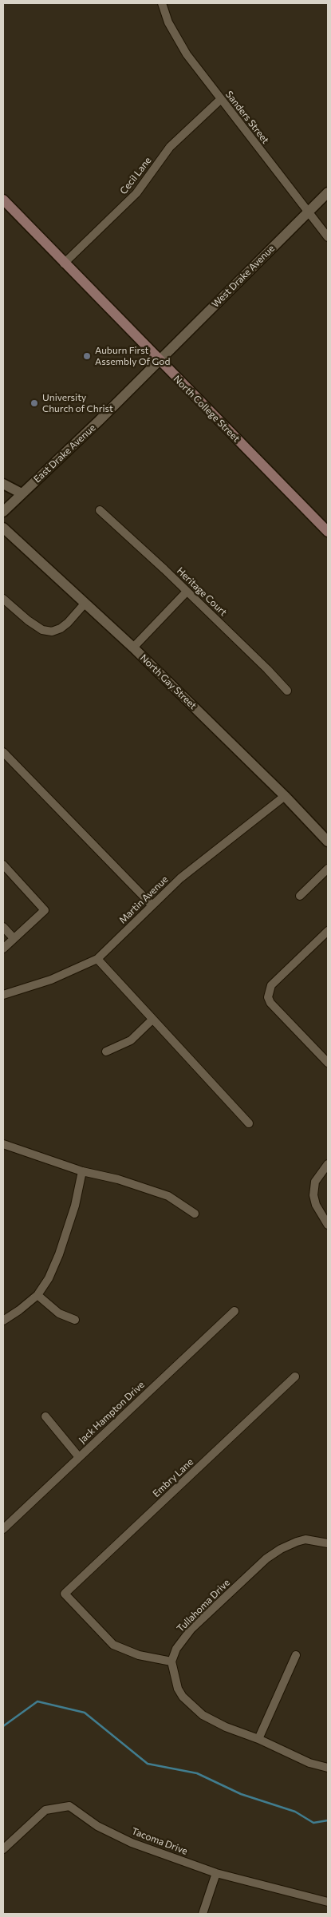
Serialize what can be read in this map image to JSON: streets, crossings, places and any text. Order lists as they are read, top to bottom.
{
  "streets": {
    "main road": ["North College Street"],
    "street": [
      "Sanders Street",
      "Cecil Lane",
      "West Drake Avenue",
      "East Drake Avenue",
      "Heritage Court",
      "North Gay Street",
      "Martin Avenue",
      "Jack Hampton Drive",
      "Embry Lane",
      "Tullahoma Drive",
      "Tacoma Drive"
    ]
  },
  "crossings": [
    ["Sanders Street", "Cecil Lane"],
    ["Sanders Street", "West Drake Avenue"],
    ["Cecil Lane", "North College Street"],
    ["West Drake Avenue", "North College Street"],
    ["West Drake Avenue", "East Drake Avenue"],
    ["North College Street", "East Drake Avenue"],
    ["North Gay Street", "Martin Avenue"],
    ["Embry Lane", "Tullahoma Drive"]
  ],
  "places": ["Auburn First Assembly Of God", "University Church of Christ"]
}
